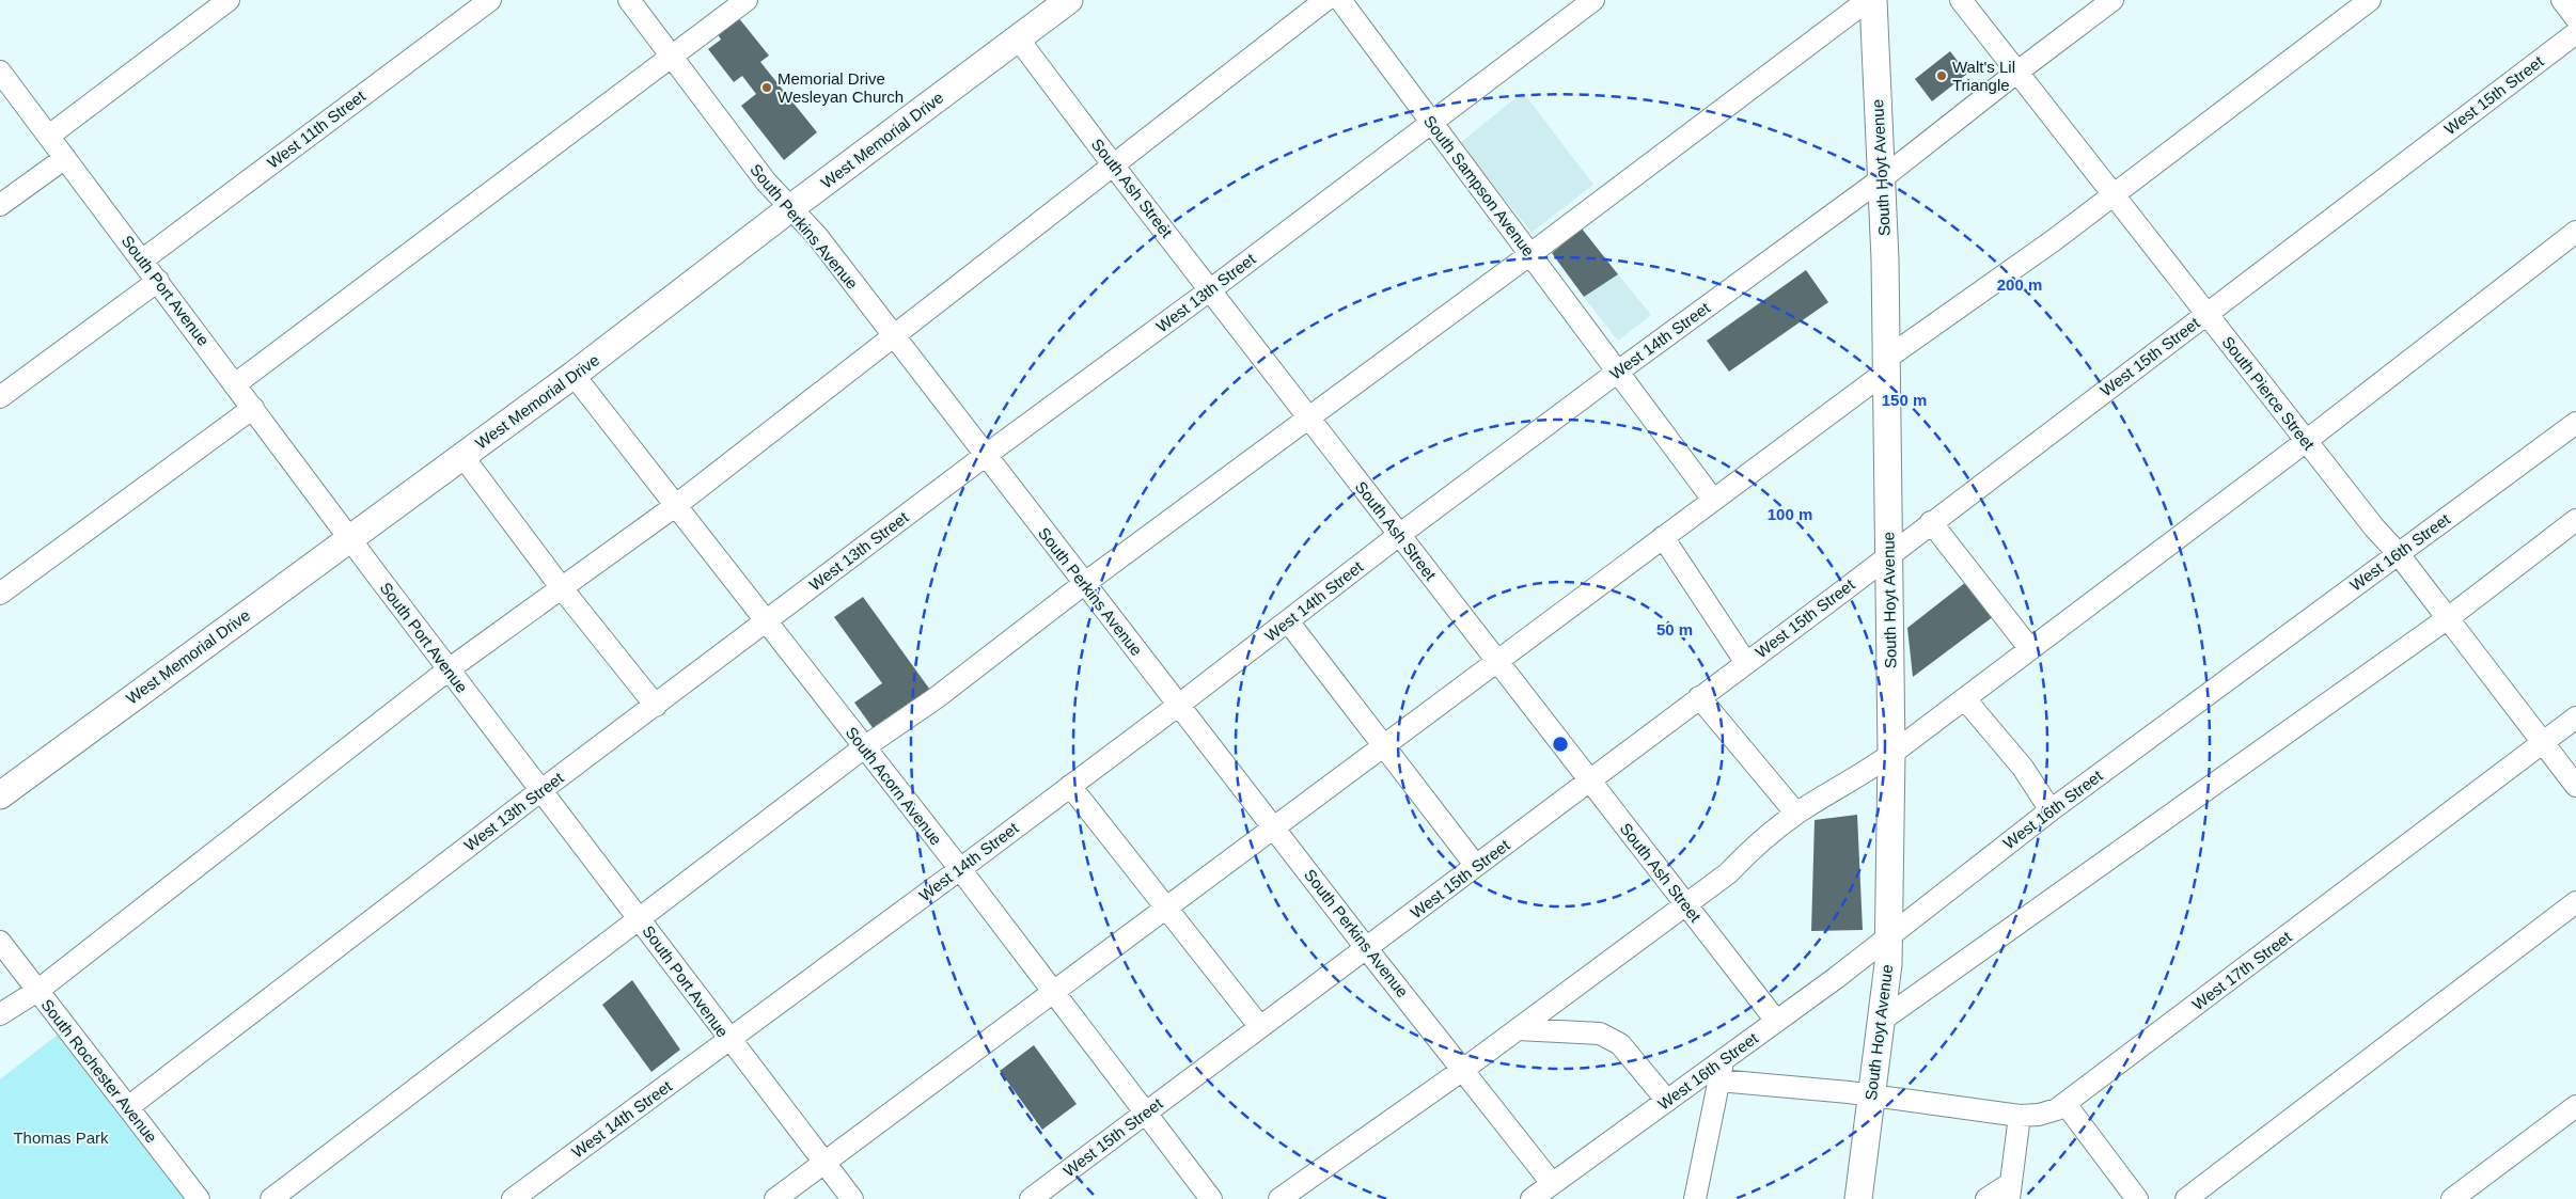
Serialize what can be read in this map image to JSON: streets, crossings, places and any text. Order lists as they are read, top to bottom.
{
  "streets": {
    "main road": ["West Memorial Drive", "South Hoyt Avenue"],
    "street": [
      "West 15th Street",
      "West 11th Street",
      "South Sampson Avenue",
      "South Ash Street",
      "South Perkins Avenue",
      "South Port Avenue",
      "West 13th Street",
      "West 14th Street",
      "South Pierce Street",
      "West 16th Street",
      "South Acorn Avenue",
      "West 17th Street",
      "South Rochester Avenue"
    ]
  },
  "crossings": [
    ["West 15th Street", "South Hoyt Avenue"],
    ["West 15th Street", "South Ash Street"],
    ["West 15th Street", "South Perkins Avenue"],
    ["West 15th Street", "South Pierce Street"],
    ["West 15th Street", "South Acorn Avenue"],
    ["West 11th Street", "South Port Avenue"],
    ["West Memorial Drive", "South Ash Street"],
    ["West Memorial Drive", "South Perkins Avenue"],
    ["West Memorial Drive", "South Port Avenue"],
    ["West Memorial Drive", "South Acorn Avenue"],
    ["South Hoyt Avenue", "West 14th Street"],
    ["South Hoyt Avenue", "West 16th Street"],
    ["South Hoyt Avenue", "West 17th Street"],
    ["South Sampson Avenue", "West 13th Street"],
    ["South Sampson Avenue", "West 14th Street"],
    ["South Ash Street", "West 13th Street"],
    ["South Ash Street", "West 14th Street"],
    ["South Ash Street", "West 16th Street"],
    ["South Perkins Avenue", "West 13th Street"],
    ["South Perkins Avenue", "West 14th Street"],
    ["South Perkins Avenue", "West 16th Street"],
    ["South Port Avenue", "West 13th Street"],
    ["South Port Avenue", "West 14th Street"],
    ["West 13th Street", "South Acorn Avenue"],
    ["West 13th Street", "South Rochester Avenue"],
    ["West 14th Street", "South Pierce Street"],
    ["West 14th Street", "South Acorn Avenue"],
    ["South Pierce Street", "West 16th Street"],
    ["South Pierce Street", "West 17th Street"],
    ["West 16th Street", "West 17th Street"]
  ],
  "parks": ["Thomas Park"],
  "places": ["Walt's Lil Triangle", "Memorial Drive Wesleyan Church"],
  "rings": [
    "200 m",
    "150 m",
    "100 m",
    "50 m"
  ]
}
